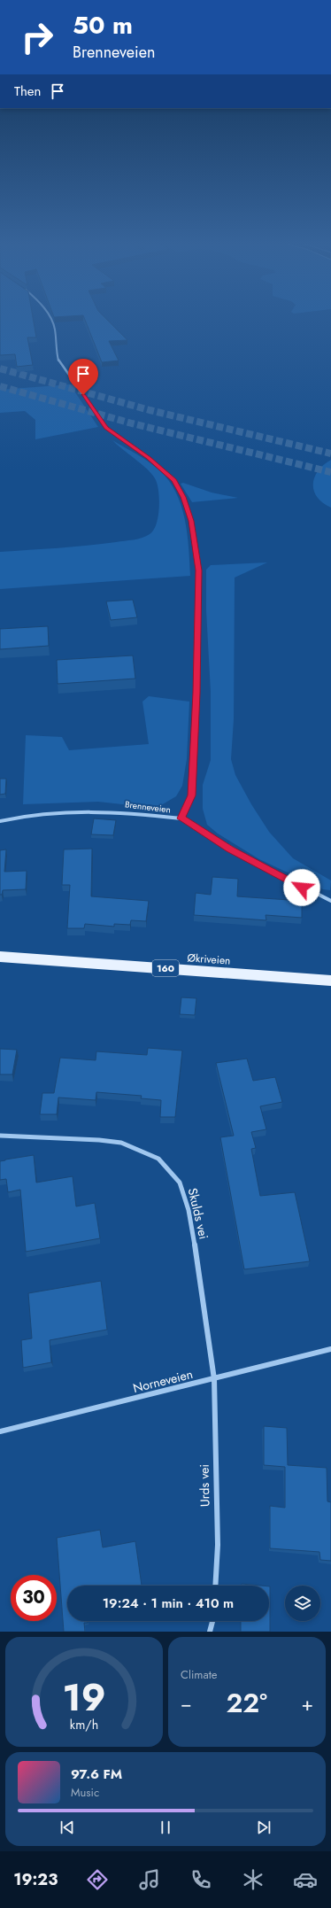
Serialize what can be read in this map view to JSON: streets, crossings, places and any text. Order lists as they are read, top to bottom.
{
  "streets": {
    "main road": ["Økriveien", "160"],
    "street": [
      "Brenneveien",
      "Skulds vei",
      "Norneveien",
      "Urds vei"
    ]
  },
  "crossings": [
    ["Skulds vei", "Norneveien"],
    ["Skulds vei", "Urds vei"],
    ["Norneveien", "Urds vei"]
  ],
  "page": {
    "turn": ["50 m", "Brenneveien"],
    "then": "Then",
    "limit": "30",
    "trip": "19:24 · 1 min · 410 m",
    "tile": "Climate",
    "heat": ["−", "22°", "+"],
    "song": ["97.6 FM", "Music"],
    "tabs": "19:23",
    "gauge": ["19", "km/h"]
  }
}
